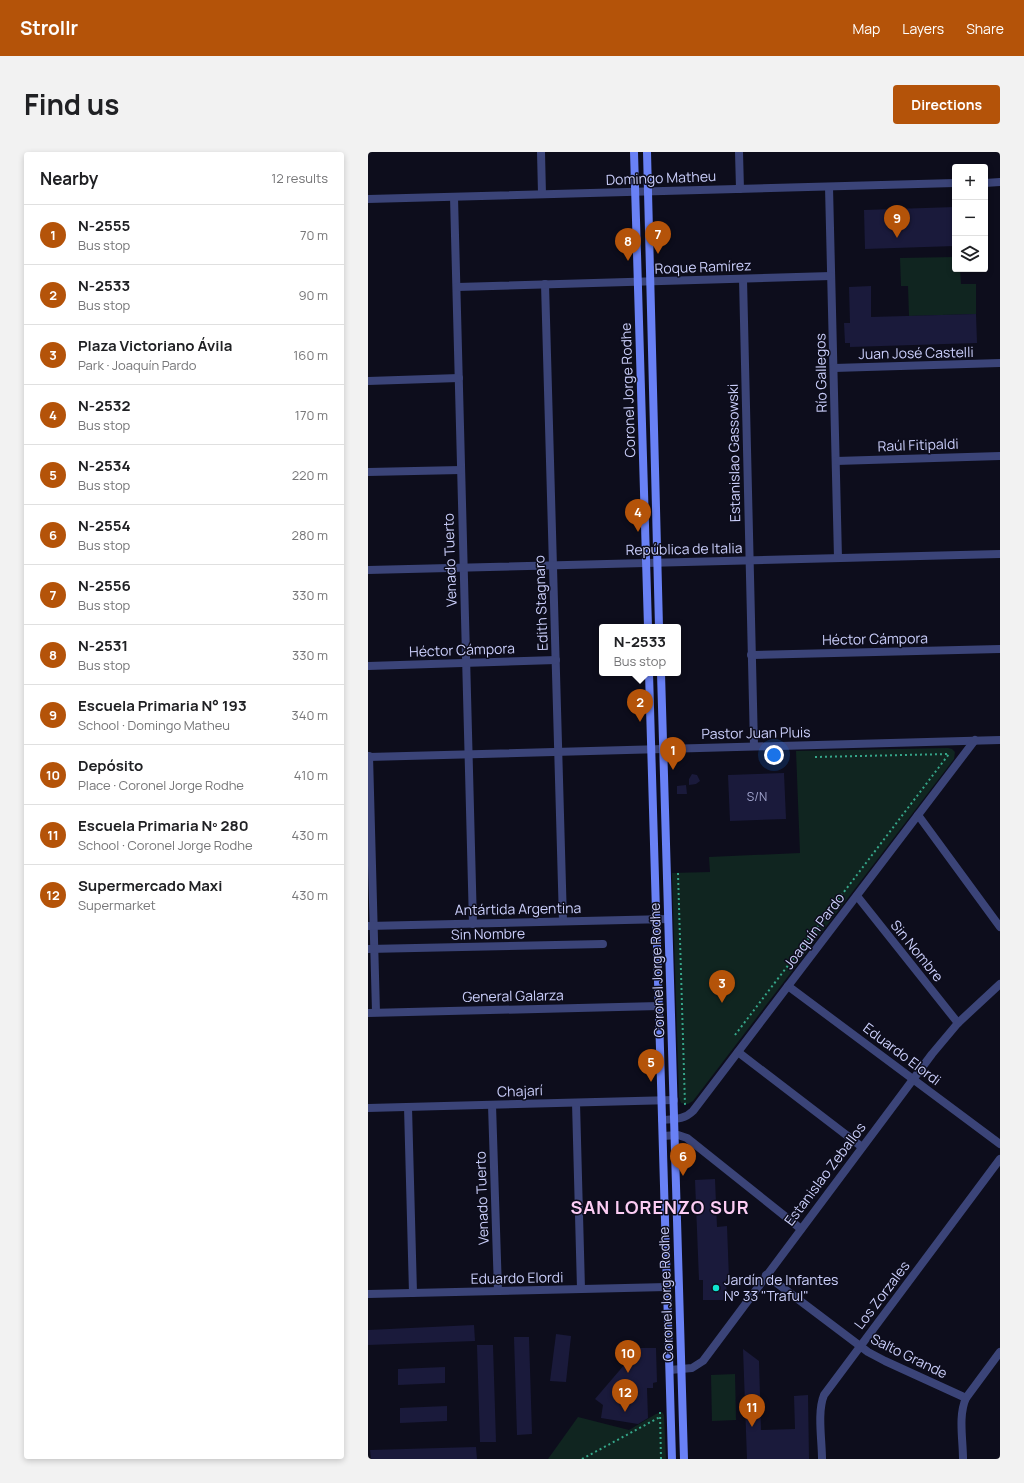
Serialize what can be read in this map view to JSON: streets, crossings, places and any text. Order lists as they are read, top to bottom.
{
  "streets": {
    "main road": ["Coronel Jorge Rodhe"],
    "street": [
      "Domingo Matheu",
      "Roque Ramírez",
      "Juan José Castelli",
      "Río Gallegos",
      "Raúl Fitipaldi",
      "Estanislao Gassowski",
      "República de Italia",
      "Venado Tuerto",
      "Edith Stagnaro",
      "Héctor Cámpora",
      "Pastor Juan Pluis",
      "Antártida Argentina",
      "Joaquín Pardo",
      "Sin Nombre",
      "General Galarza",
      "Eduardo Elordi",
      "Chajarí",
      "Estanislao Zeballos",
      "Los Zorzales",
      "Salto Grande"
    ]
  },
  "crossings": [
    ["Domingo Matheu", "Río Gallegos"],
    ["Domingo Matheu", "Coronel Jorge Rodhe"],
    ["Domingo Matheu", "Venado Tuerto"],
    ["Roque Ramírez", "Río Gallegos"],
    ["Roque Ramírez", "Coronel Jorge Rodhe"],
    ["Roque Ramírez", "Estanislao Gassowski"],
    ["Roque Ramírez", "Venado Tuerto"],
    ["Roque Ramírez", "Edith Stagnaro"],
    ["Juan José Castelli", "Río Gallegos"],
    ["Río Gallegos", "Raúl Fitipaldi"],
    ["Río Gallegos", "República de Italia"],
    ["Coronel Jorge Rodhe", "República de Italia"],
    ["Coronel Jorge Rodhe", "Pastor Juan Pluis"],
    ["Coronel Jorge Rodhe", "Antártida Argentina"],
    ["Coronel Jorge Rodhe", "Joaquín Pardo"],
    ["Coronel Jorge Rodhe", "General Galarza"],
    ["Coronel Jorge Rodhe", "Eduardo Elordi"],
    ["Coronel Jorge Rodhe", "Chajarí"],
    ["Coronel Jorge Rodhe", "Estanislao Zeballos"],
    ["Estanislao Gassowski", "República de Italia"],
    ["Estanislao Gassowski", "Héctor Cámpora"],
    ["Estanislao Gassowski", "Pastor Juan Pluis"],
    ["República de Italia", "Venado Tuerto"],
    ["República de Italia", "Edith Stagnaro"],
    ["Venado Tuerto", "Héctor Cámpora"],
    ["Venado Tuerto", "Pastor Juan Pluis"],
    ["Venado Tuerto", "Antártida Argentina"],
    ["Venado Tuerto", "Eduardo Elordi"],
    ["Venado Tuerto", "Chajarí"],
    ["Edith Stagnaro", "Héctor Cámpora"],
    ["Edith Stagnaro", "Pastor Juan Pluis"],
    ["Edith Stagnaro", "Antártida Argentina"],
    ["Pastor Juan Pluis", "Joaquín Pardo"],
    ["Joaquín Pardo", "Sin Nombre"],
    ["Joaquín Pardo", "Eduardo Elordi"],
    ["Sin Nombre", "Estanislao Zeballos"],
    ["Eduardo Elordi", "Estanislao Zeballos"],
    ["Estanislao Zeballos", "Salto Grande"],
    ["Los Zorzales", "Salto Grande"]
  ],
  "districts": ["SAN LORENZO SUR"],
  "places": ["Jardín de Infantes N° 33 \"Traful\""],
  "house_numbers": ["S/N"],
  "page": {
    "header": "Strollr",
    "nav": ["Map", "Layers", "Share"],
    "title": "Find us",
    "buttons": "Directions",
    "heading": ["Nearby", "12 results"],
    "map_buttons": ["+", "−"],
    "list": [
      {
        "mark": "1",
        "name": "N-2555",
        "note": "Bus stop",
        "value": "70 m"
      },
      {
        "mark": "2",
        "name": "N-2533",
        "note": "Bus stop",
        "value": "90 m"
      },
      {
        "mark": "3",
        "name": "Plaza Victoriano Ávila",
        "note": "Park · Joaquín Pardo",
        "value": "160 m"
      },
      {
        "mark": "4",
        "name": "N-2532",
        "note": "Bus stop",
        "value": "170 m"
      },
      {
        "mark": "5",
        "name": "N-2534",
        "note": "Bus stop",
        "value": "220 m"
      },
      {
        "mark": "6",
        "name": "N-2554",
        "note": "Bus stop",
        "value": "280 m"
      },
      {
        "mark": "7",
        "name": "N-2556",
        "note": "Bus stop",
        "value": "330 m"
      },
      {
        "mark": "8",
        "name": "N-2531",
        "note": "Bus stop",
        "value": "330 m"
      },
      {
        "mark": "9",
        "name": "Escuela Primaria N° 193",
        "note": "School · Domingo Matheu",
        "value": "340 m"
      },
      {
        "mark": "10",
        "name": "Depósito",
        "note": "Place · Coronel Jorge Rodhe",
        "value": "410 m"
      },
      {
        "mark": "11",
        "name": "Escuela Primaria Nº 280",
        "note": "School · Coronel Jorge Rodhe",
        "value": "430 m"
      },
      {
        "mark": "12",
        "name": "Supermercado Maxi",
        "note": "Supermarket",
        "value": "430 m"
      }
    ],
    "pins": [
      "9",
      "7",
      "8",
      "4",
      "2",
      "1",
      "3",
      "5",
      "6",
      "10",
      "12",
      "11"
    ],
    "popup": ["N-2533", "Bus stop"]
  }
}
